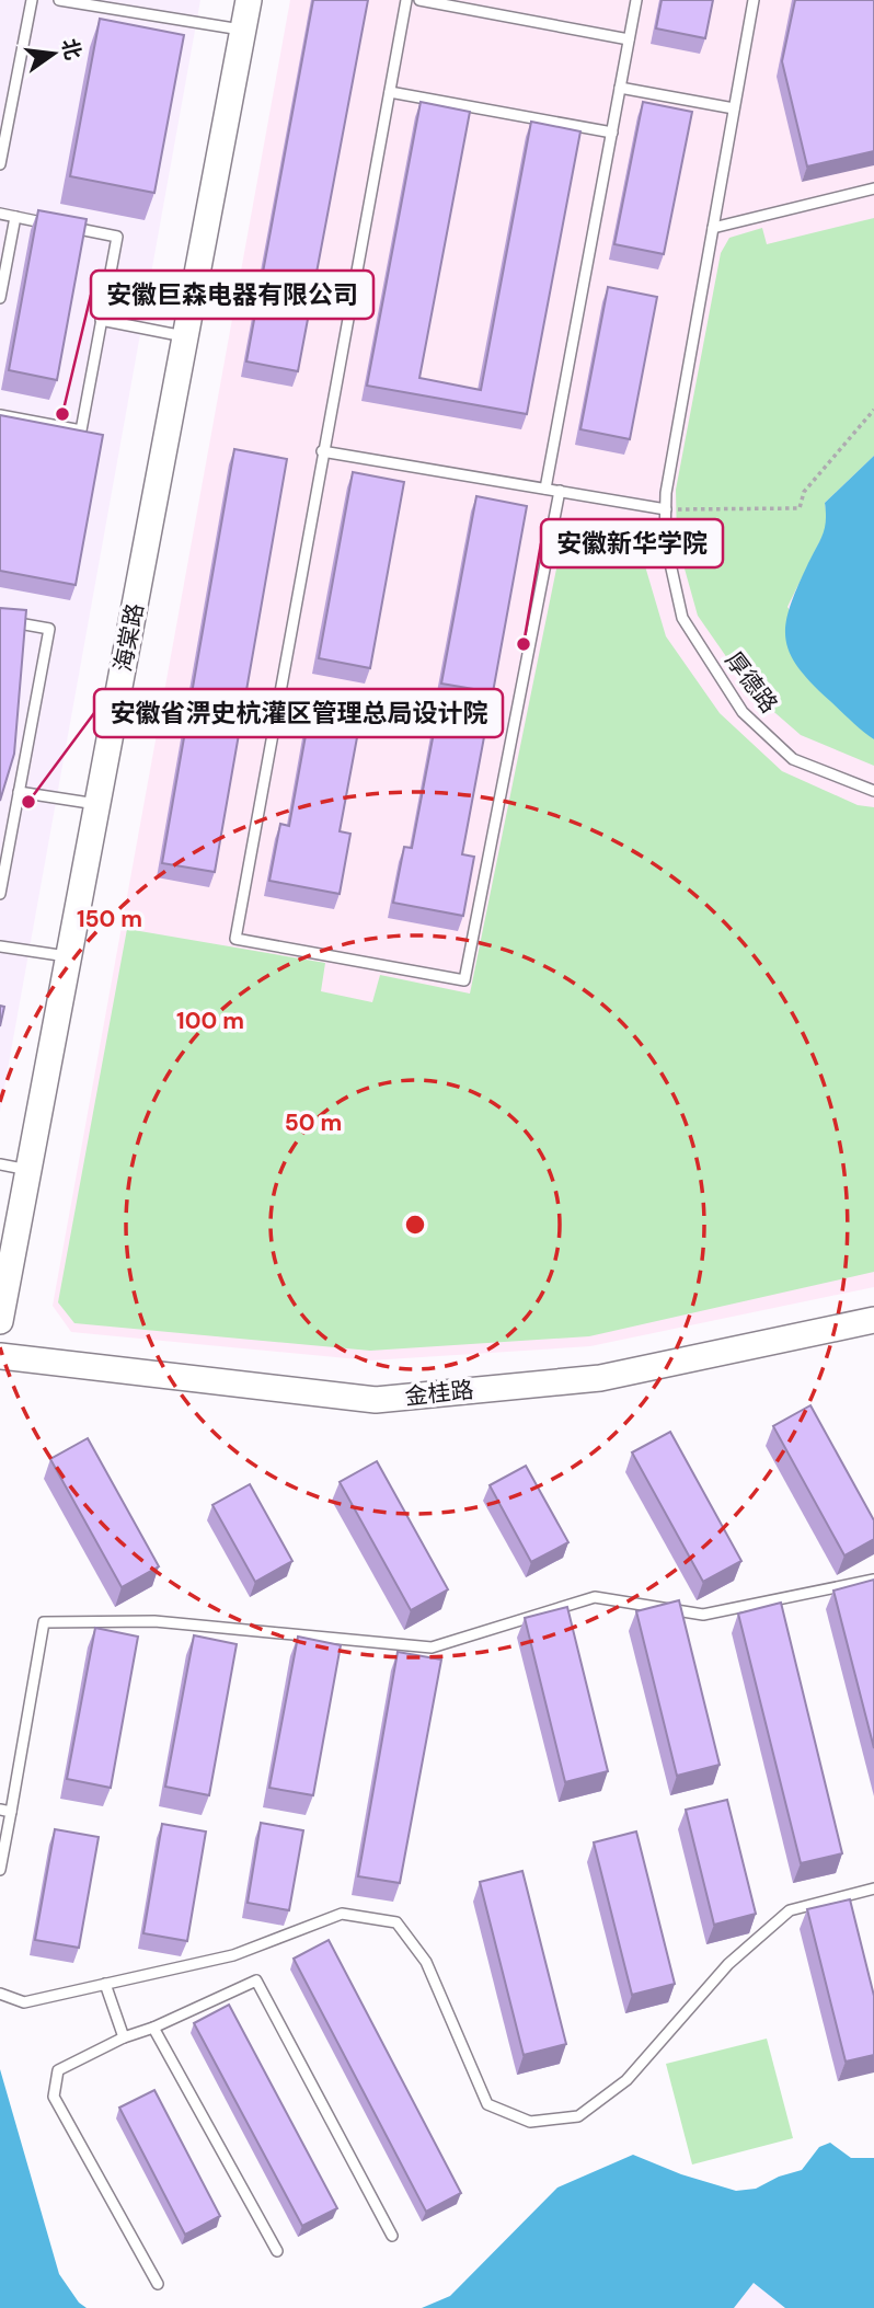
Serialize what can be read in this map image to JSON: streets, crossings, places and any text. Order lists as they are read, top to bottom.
{
  "streets": {
    "street": ["海棠路", "金桂路"],
    "lane": ["厚德路"]
  },
  "places": ["安徽巨森电器有限公司", "安徽新华学院", "安徽省淠史杭灌区管理总局设计院"],
  "north": "right",
  "rings": ["150 m", "100 m", "50 m"]
}
